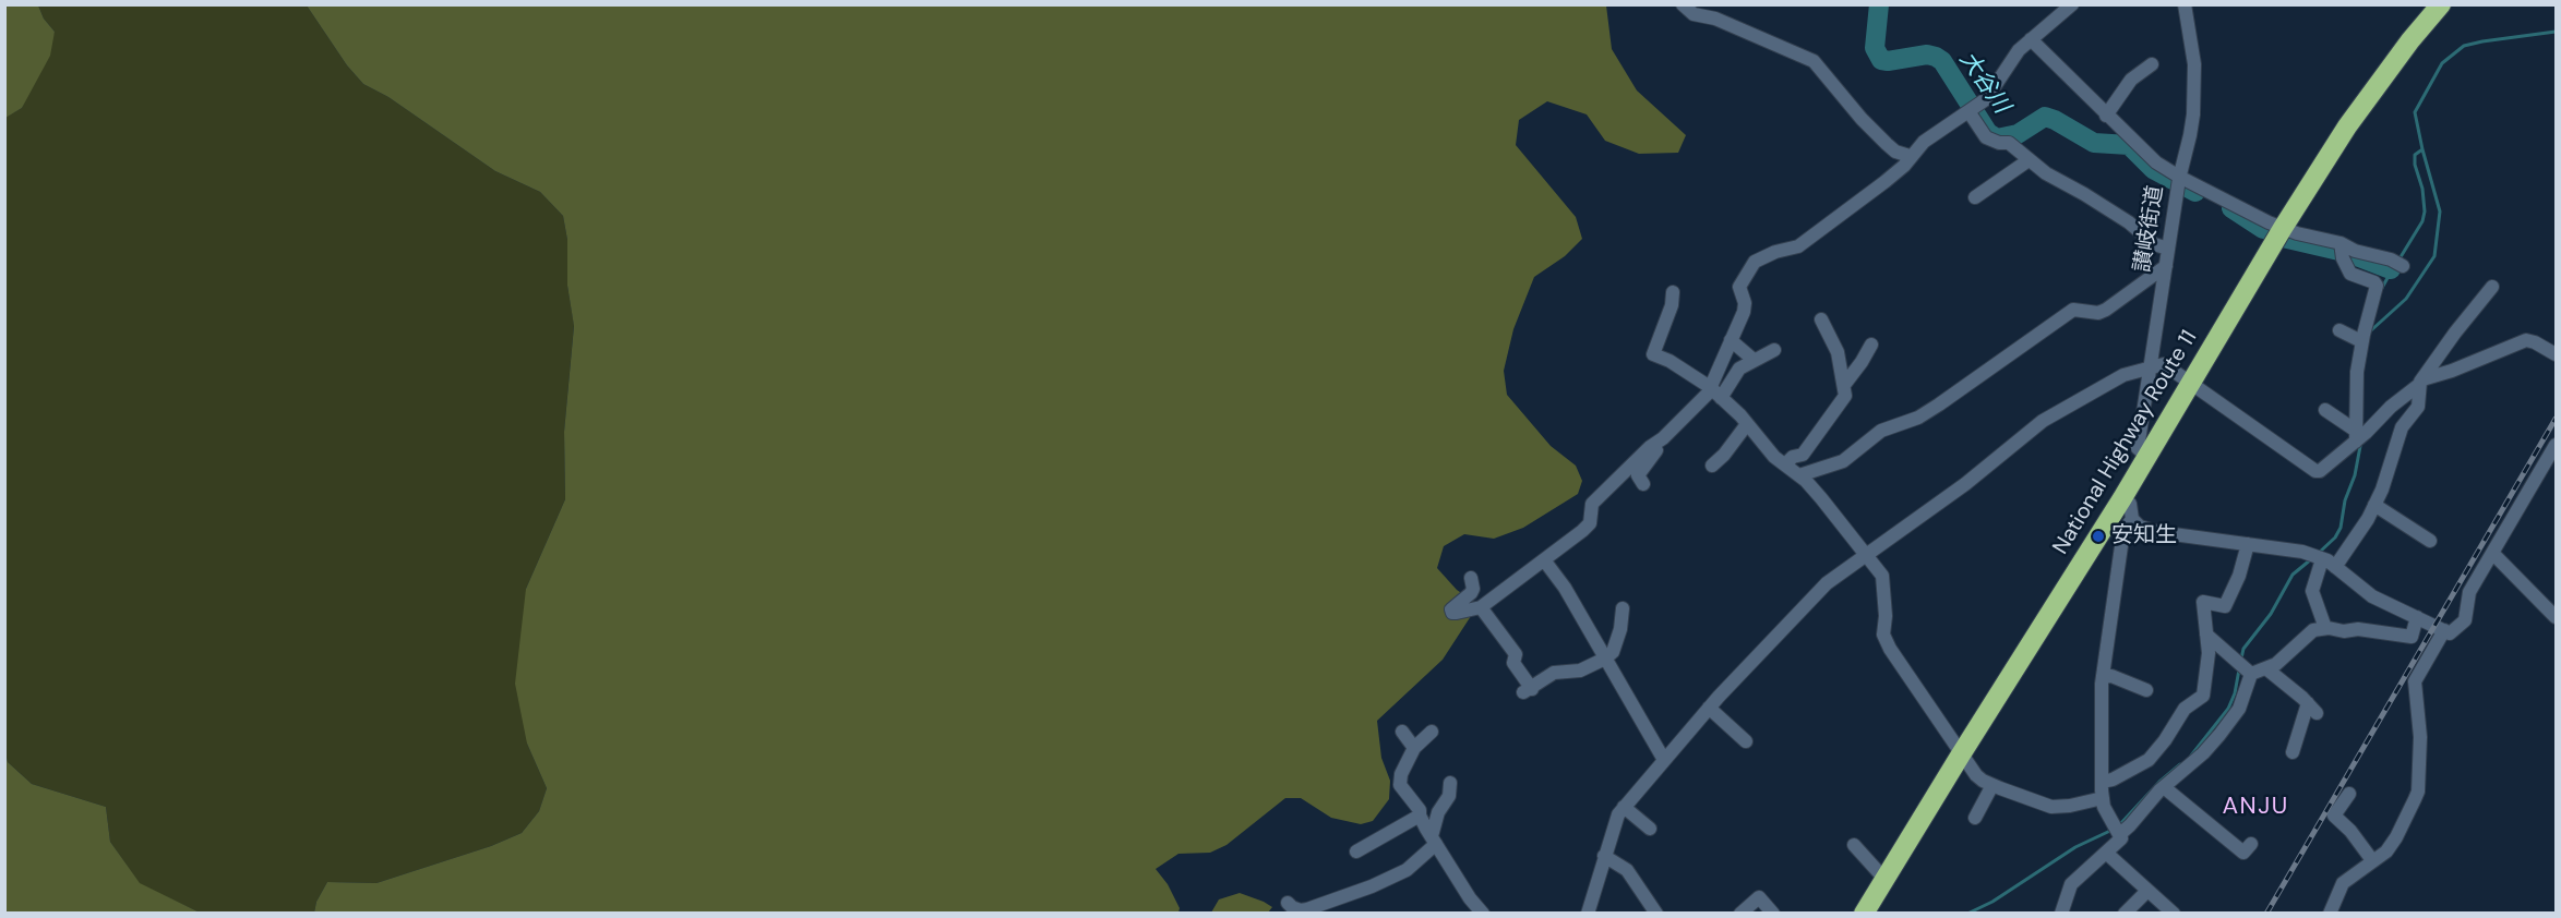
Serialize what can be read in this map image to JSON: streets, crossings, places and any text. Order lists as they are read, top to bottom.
{
  "streets": {
    "highway": ["National Highway Route 11"],
    "street": ["讃岐街道"]
  },
  "crossings": [
    ["讃岐街道", "National Highway Route 11"]
  ],
  "districts": ["ANJU"],
  "water": ["大谷川"],
  "places": ["安知生"]
}
